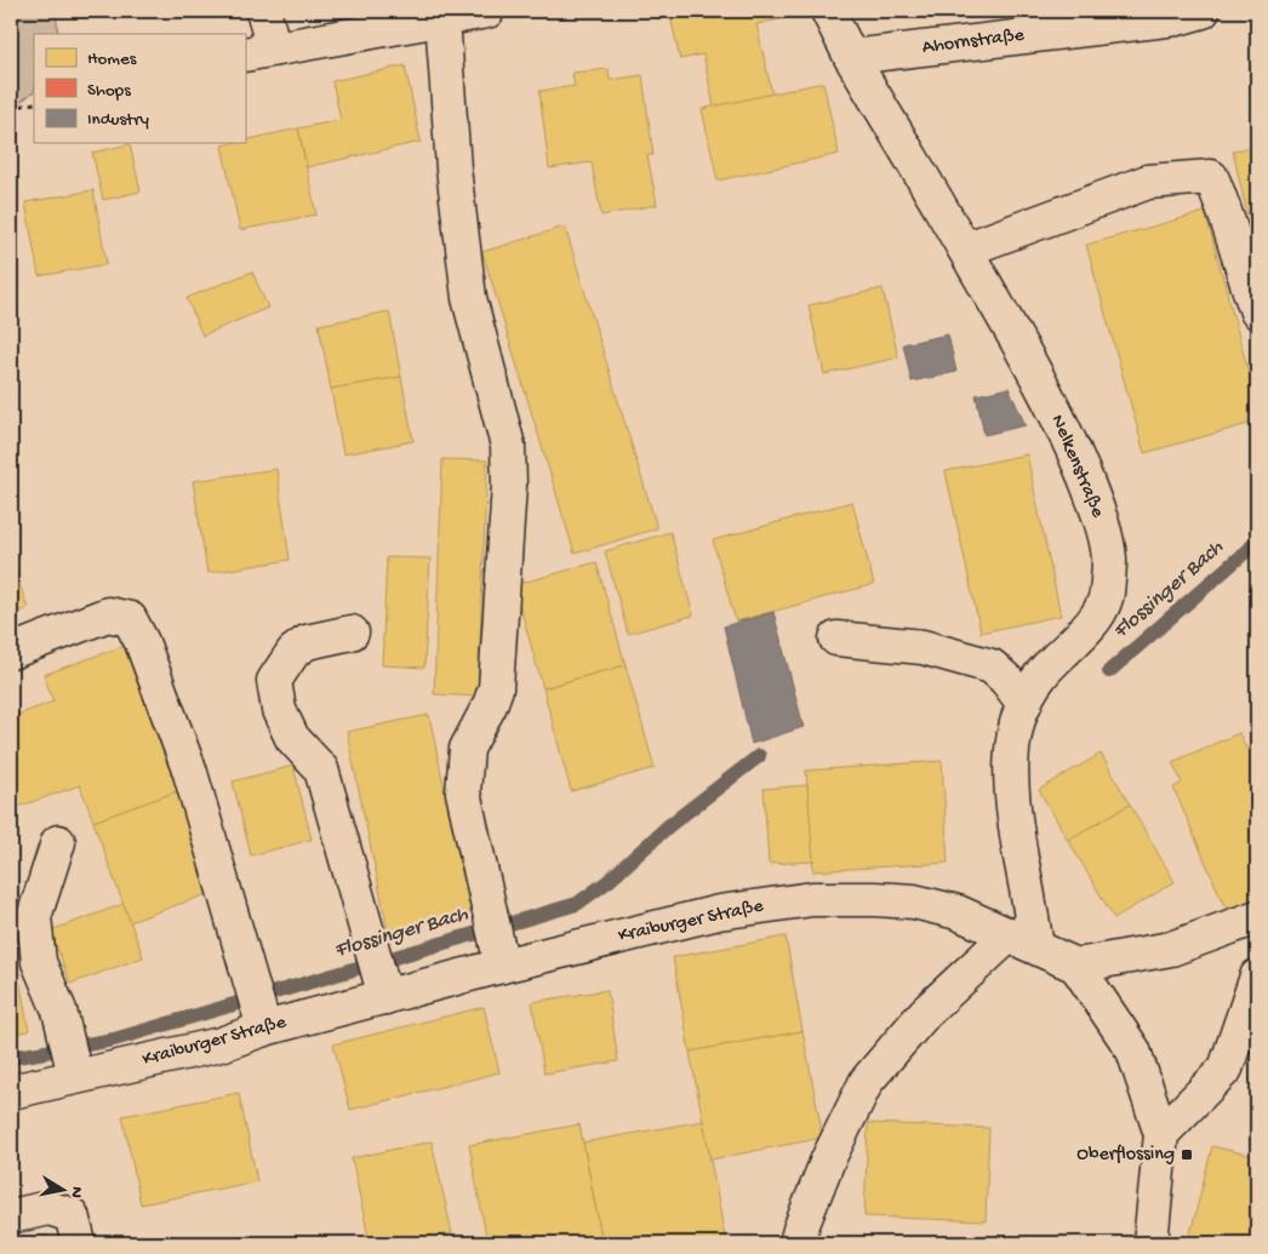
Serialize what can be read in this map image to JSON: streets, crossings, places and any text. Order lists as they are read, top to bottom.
{
  "streets": {
    "street": ["Ahornstraße", "Nelkenstraße", "Kraiburger Straße"]
  },
  "crossings": [
    ["Ahornstraße", "Nelkenstraße"],
    ["Nelkenstraße", "Kraiburger Straße"]
  ],
  "water": ["Flossinger Bach"],
  "places": {
    "transit": ["Oberflossing"]
  },
  "legend": ["Homes", "Shops", "Industry"],
  "north": "right"
}
